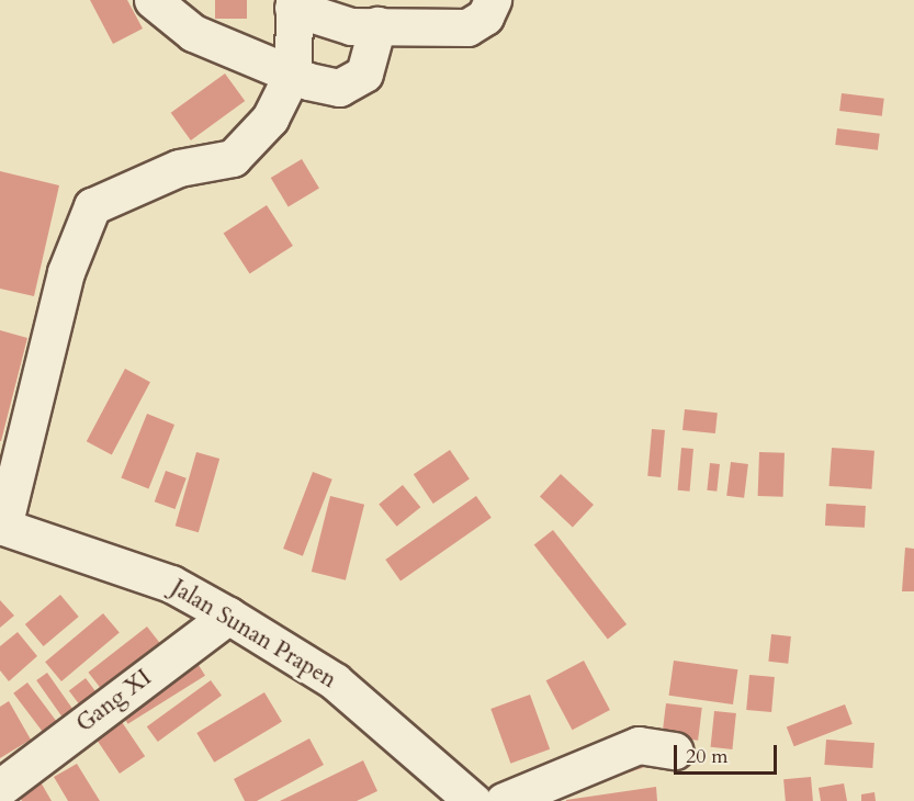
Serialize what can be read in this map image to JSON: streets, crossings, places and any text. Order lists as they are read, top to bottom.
{
  "streets": {
    "street": ["Jalan Sunan Prapen", "Gang XI"]
  },
  "crossings": [
    ["Jalan Sunan Prapen", "Gang XI"]
  ],
  "scale_bar": "20 m"
}
